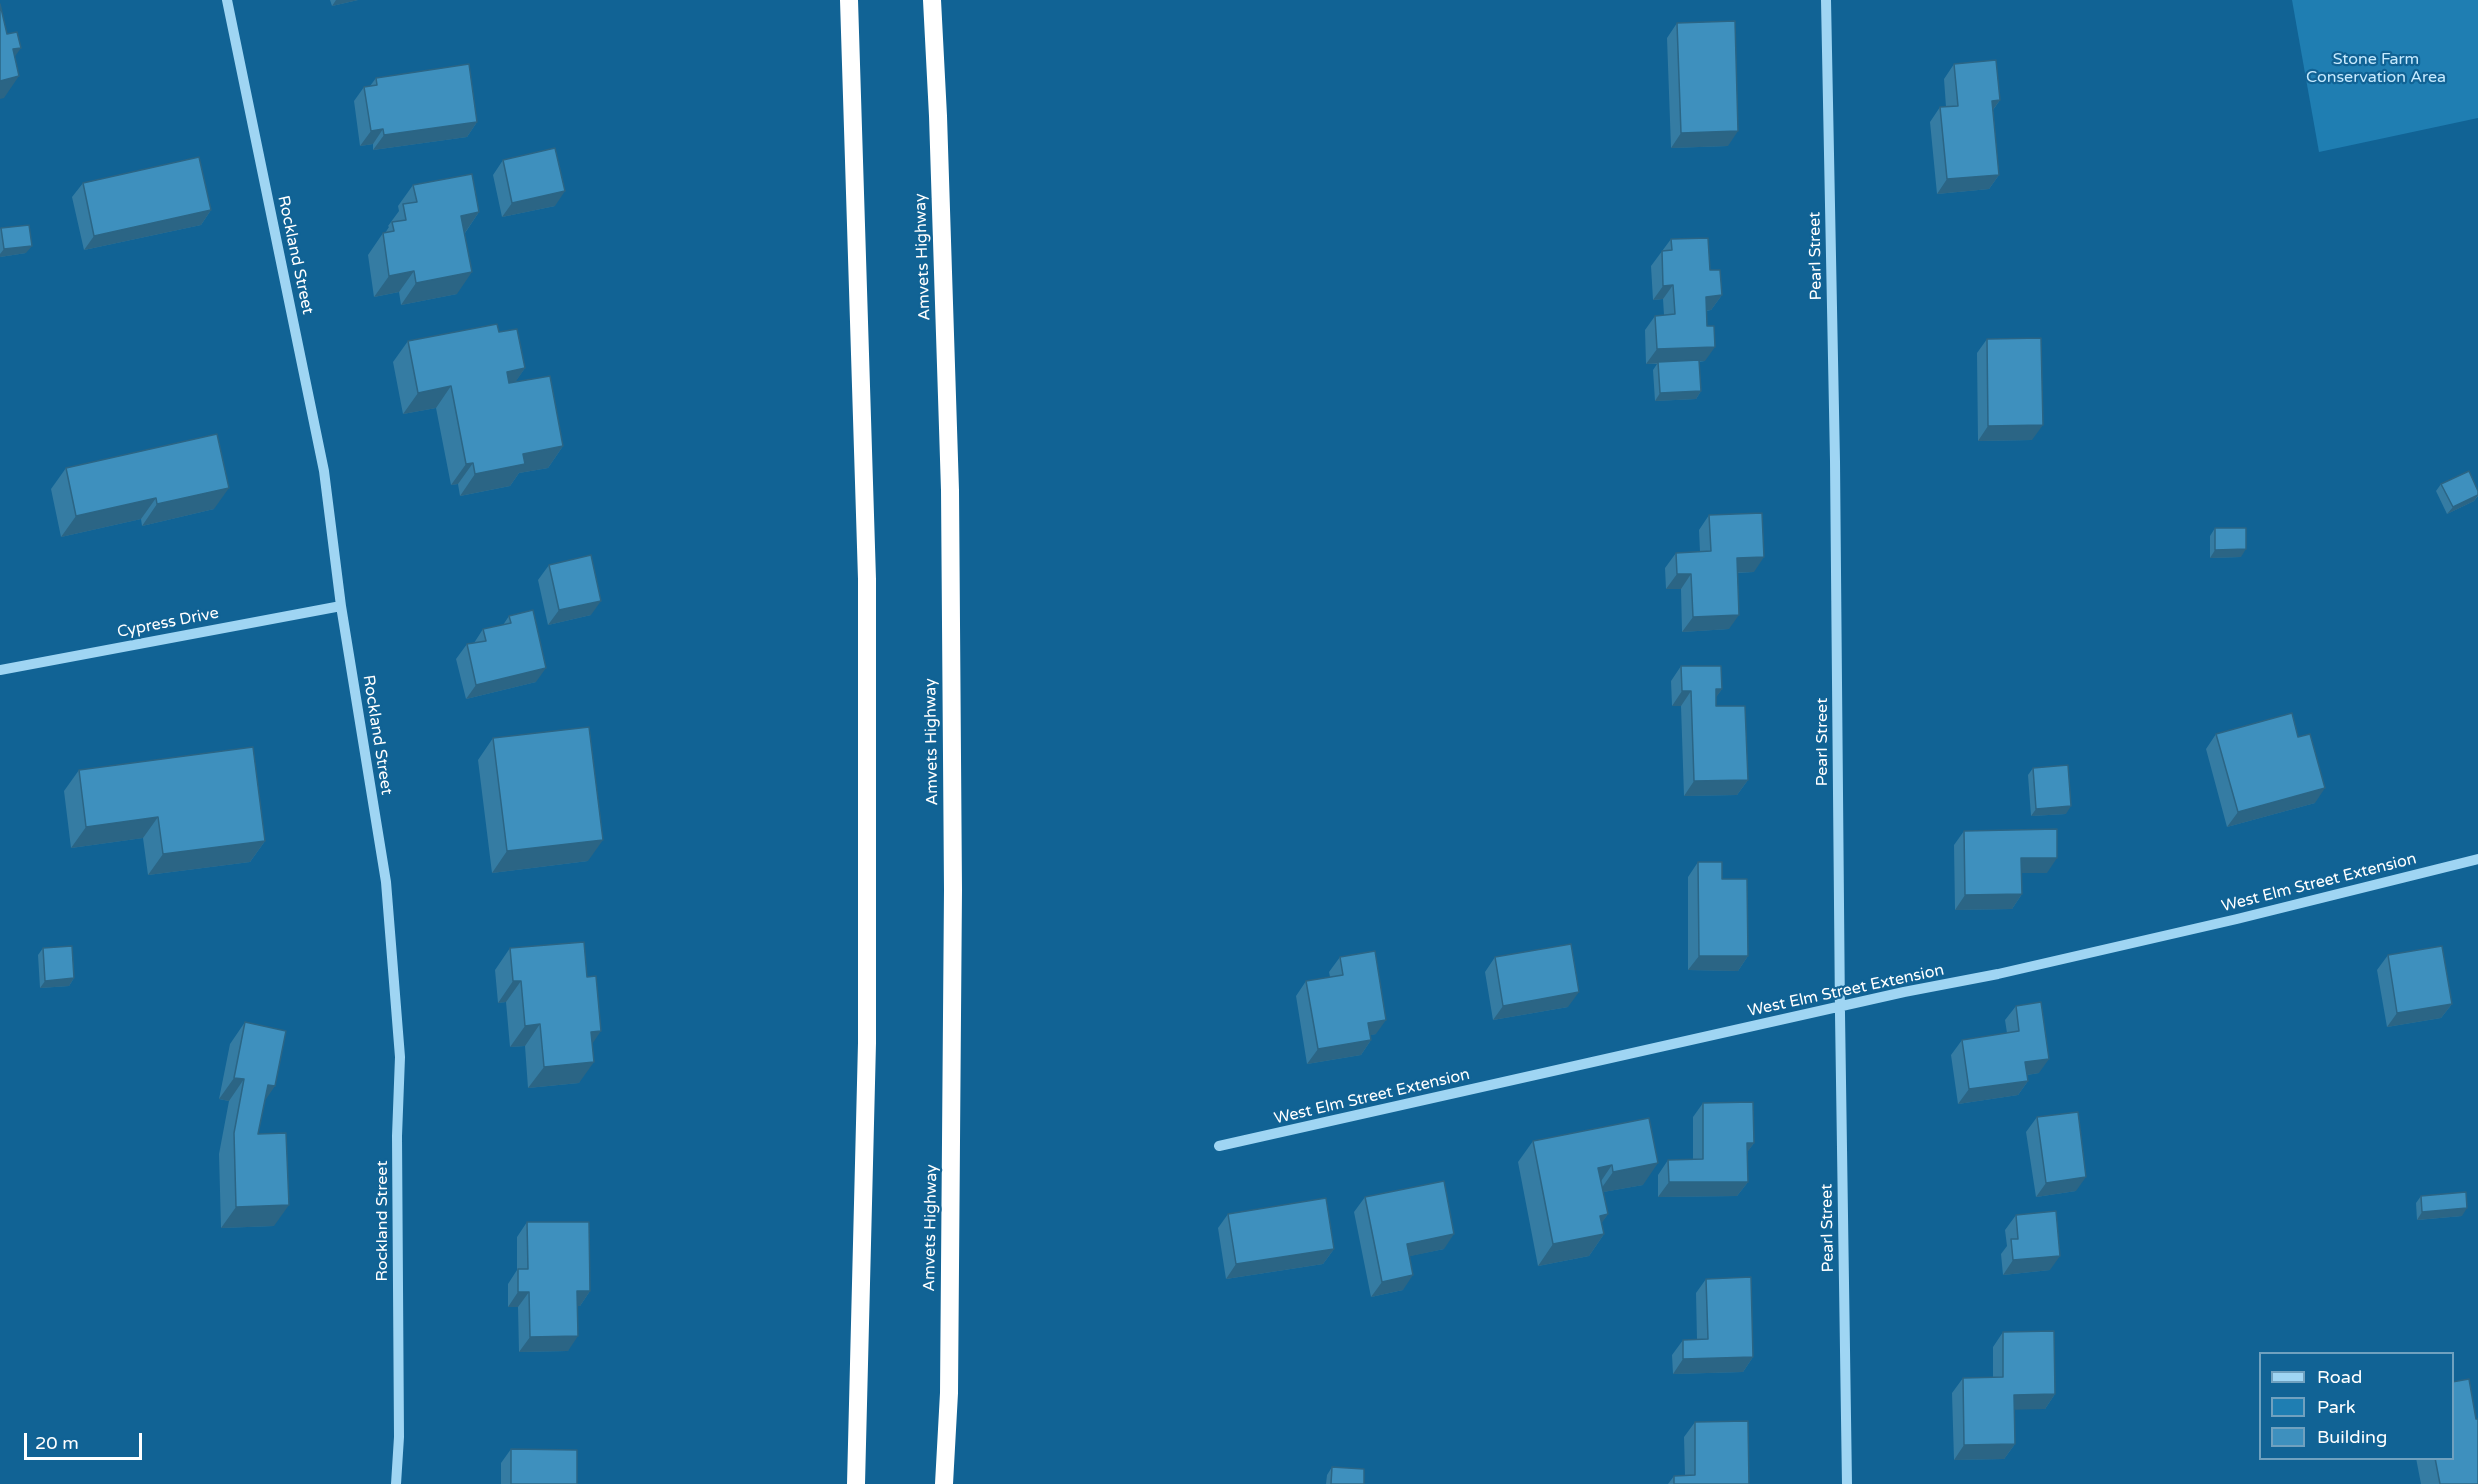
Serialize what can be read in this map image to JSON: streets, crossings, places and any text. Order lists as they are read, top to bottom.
{
  "streets": {
    "highway": ["Amvets Highway"],
    "street": [
      "Rockland Street",
      "Pearl Street",
      "Cypress Drive",
      "West Elm Street Extension"
    ]
  },
  "crossings": [
    ["Rockland Street", "Cypress Drive"],
    ["Pearl Street", "West Elm Street Extension"]
  ],
  "parks": ["Stone Farm Conservation Area"],
  "legend": ["Road", "Park", "Building"],
  "scale_bar": "20 m"
}
